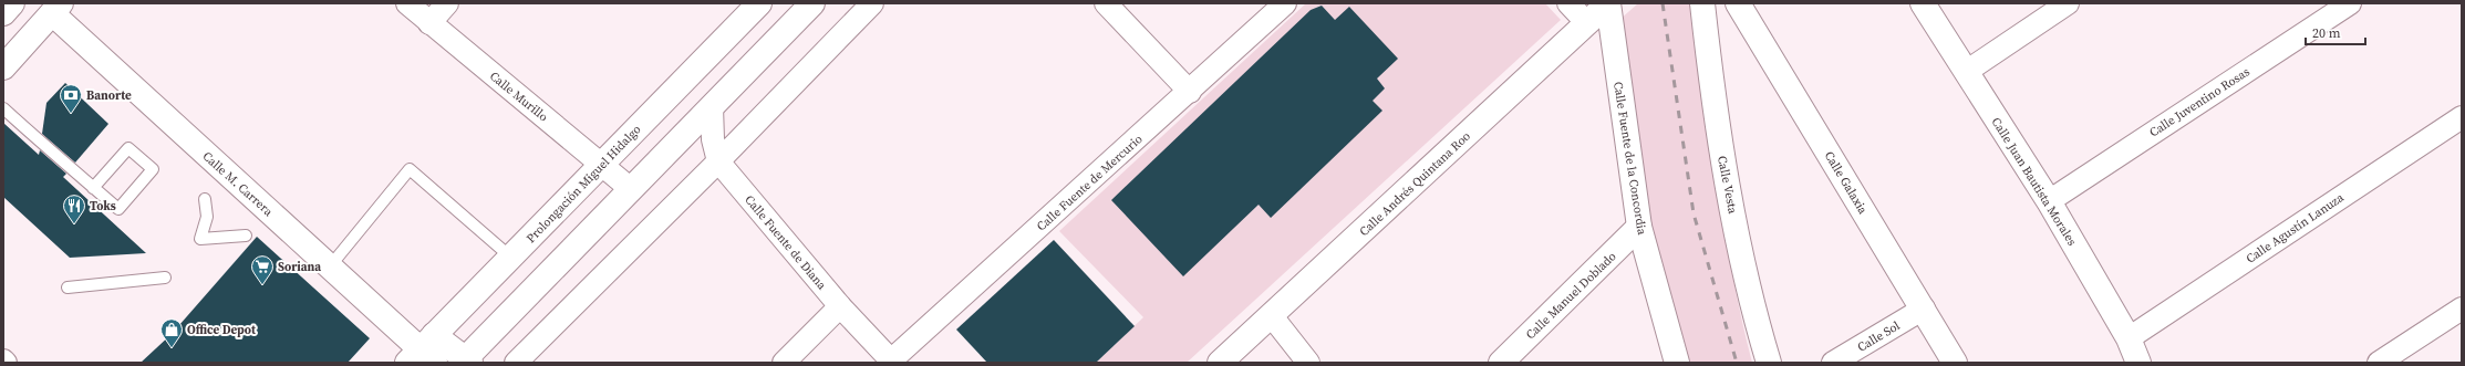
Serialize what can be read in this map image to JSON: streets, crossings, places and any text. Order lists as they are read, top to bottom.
{
  "streets": {
    "main road": [
      "Calle Fuente de la Concordia",
      "Calle Juan Bautista Morales",
      "Calle Galaxia",
      "Calle M. Carrera",
      "Prolongación Miguel Hidalgo",
      "Calle Andrés Quintana Roo",
      "Calle Vesta",
      "Calle Manuel Doblado"
    ],
    "street": [
      "Calle Murillo",
      "Calle Juventino Rosas",
      "Calle Fuente de Mercurio",
      "Calle Agustín Lanuza",
      "Calle Fuente de Diana",
      "Calle Sol"
    ]
  },
  "crossings": [
    ["Calle Murillo", "Prolongación Miguel Hidalgo"],
    ["Calle Juventino Rosas", "Calle Juan Bautista Morales"],
    ["Calle Fuente de la Concordia", "Calle Andrés Quintana Roo"],
    ["Calle Fuente de la Concordia", "Calle Manuel Doblado"],
    ["Calle Juan Bautista Morales", "Calle Agustín Lanuza"],
    ["Calle Fuente de Mercurio", "Calle Fuente de Diana"],
    ["Calle Galaxia", "Calle Sol"],
    ["Calle M. Carrera", "Prolongación Miguel Hidalgo"]
  ],
  "places": {
    "bank": ["Banorte"],
    "restaurant": ["Toks"],
    "supermarket": ["Soriana"],
    "shop": ["Office Depot"]
  },
  "scale_bar": "20 m"
}
